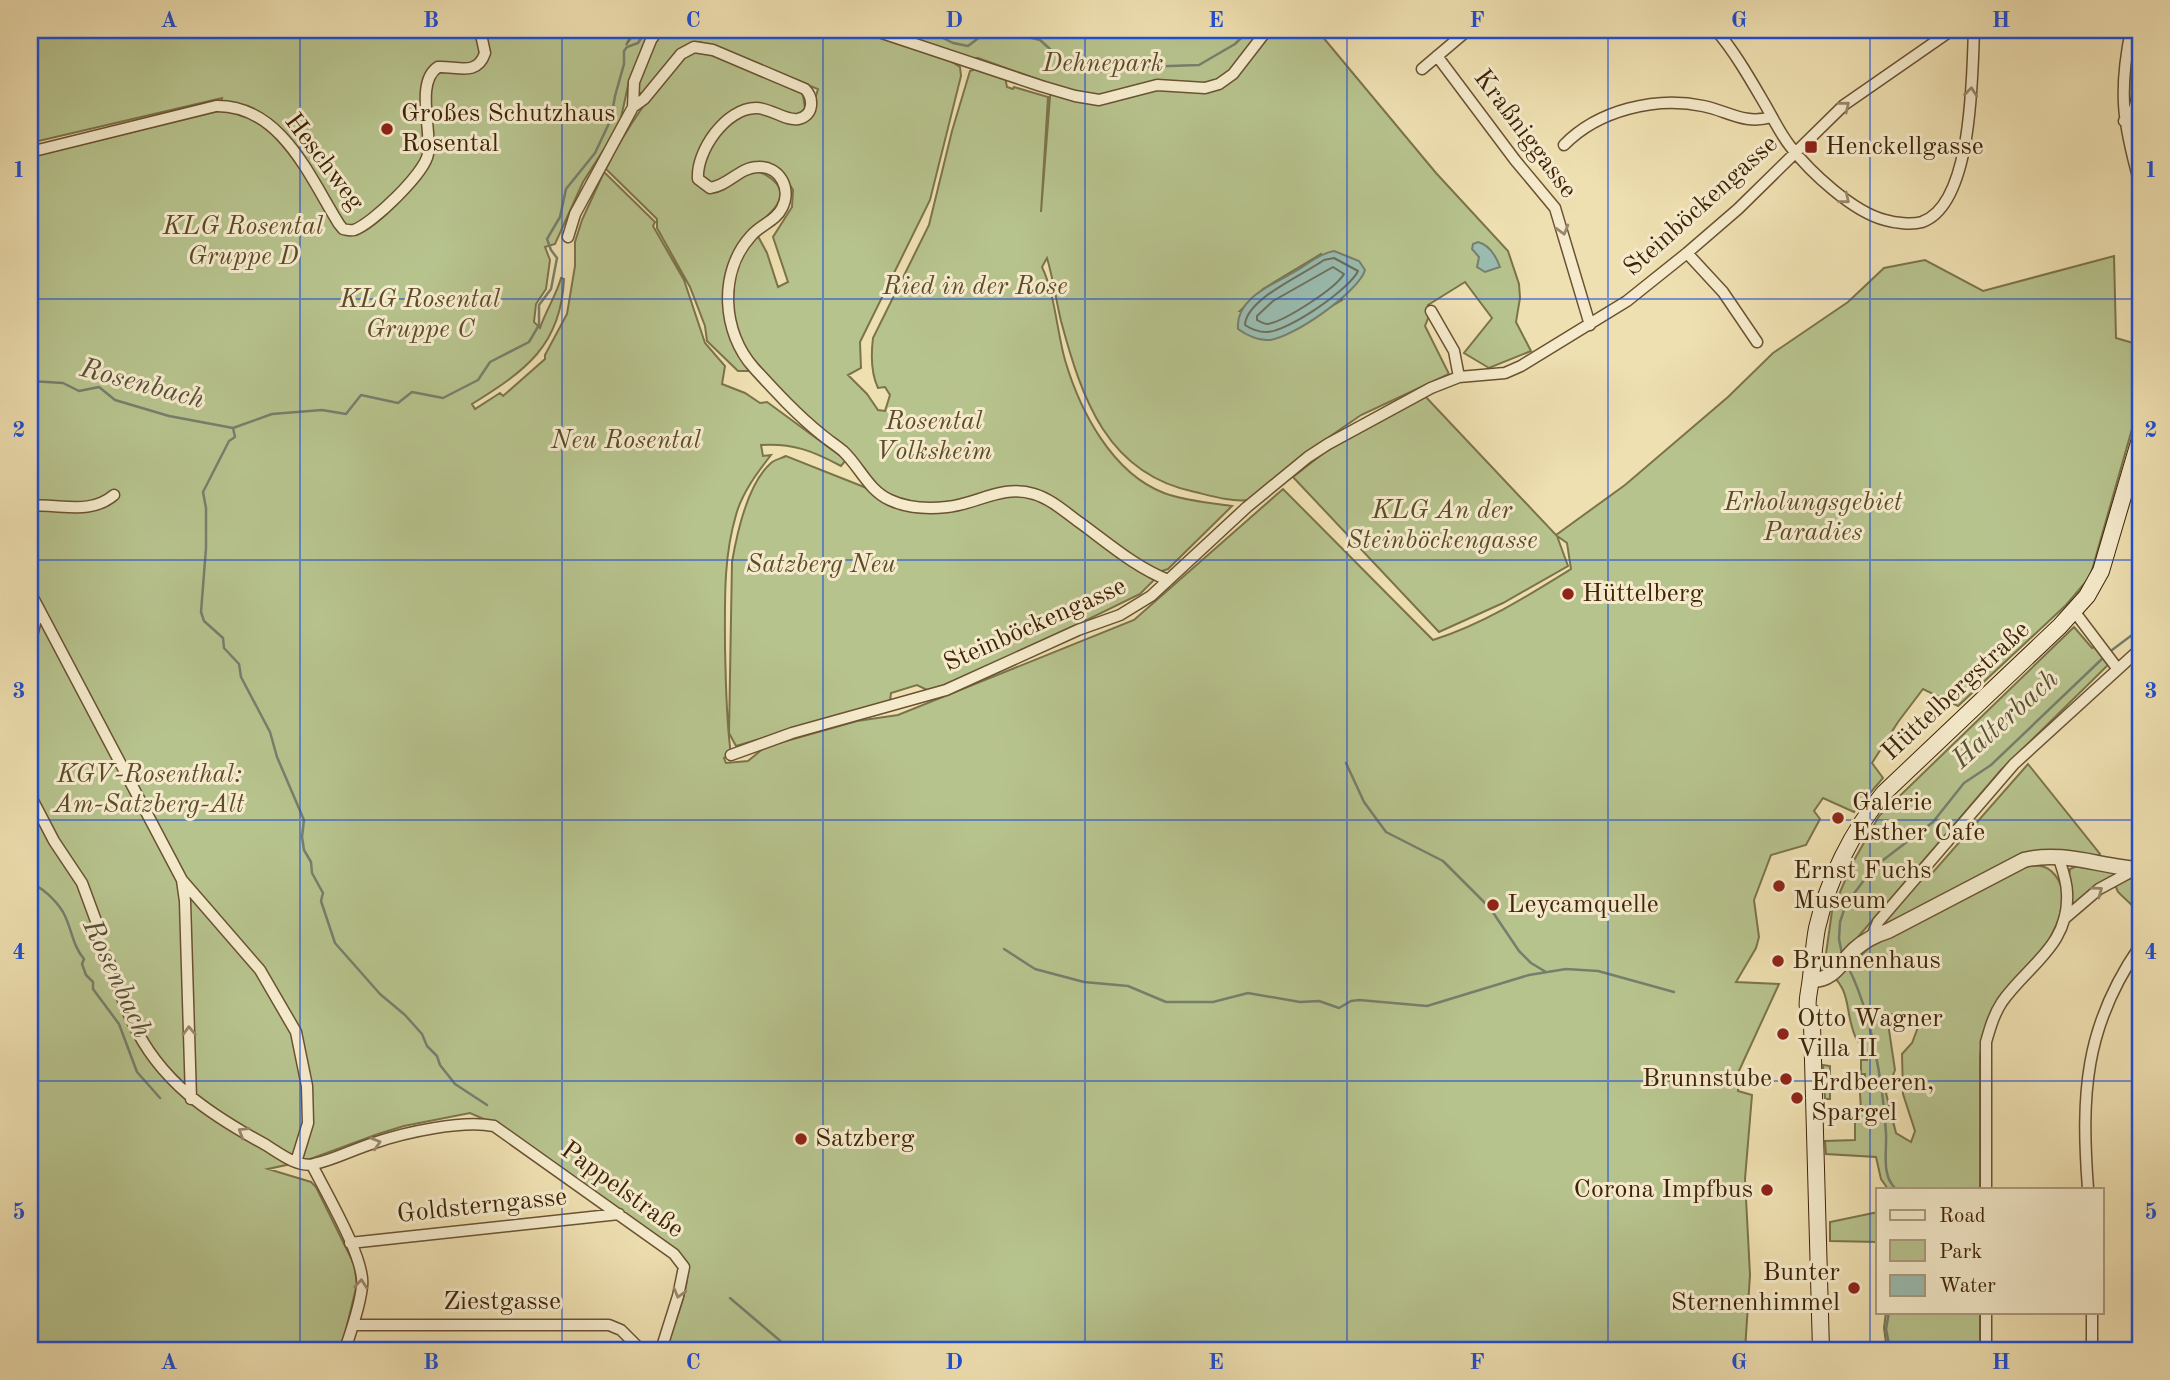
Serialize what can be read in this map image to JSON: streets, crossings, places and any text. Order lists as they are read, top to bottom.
{
  "streets": {
    "main road": ["Hüttelbergstraße"],
    "street": [
      "Kraßniggasse",
      "Heschweg",
      "Steinböckengasse",
      "Pappelstraße",
      "Goldsterngasse",
      "Ziestgasse"
    ]
  },
  "crossings": [
    ["Kraßniggasse", "Steinböckengasse"],
    ["Pappelstraße", "Goldsterngasse"]
  ],
  "one_way": ["Kraßniggasse"],
  "water": ["Rosenbach", "Halterbach"],
  "parks": [
    "Dehnepark",
    "KLG Rosental Gruppe D",
    "Ried in der Rose",
    "KLG Rosental Gruppe C",
    "Rosental Volksheim",
    "Neu Rosental",
    "Erholungsgebiet Paradies",
    "KLG An der Steinböckengasse",
    "Satzberg Neu",
    "KGV-Rosenthal: Am-Satzberg-Alt"
  ],
  "places": {
    "other": [
      "Großes Schutzhaus Rosental",
      "Hüttelberg",
      "Galerie Esther Cafe",
      "Ernst Fuchs Museum",
      "Leycamquelle",
      "Brunnenhaus",
      "Otto Wagner Villa II",
      "Brunnstube",
      "Erdbeeren, Spargel",
      "Satzberg",
      "Corona Impfbus",
      "Bunter Sternenhimmel"
    ],
    "transit": ["Henckellgasse"]
  },
  "legend": ["Road", "Park", "Water"],
  "grid": {
    "columns": [
      "A",
      "B",
      "C",
      "D",
      "E",
      "F",
      "G",
      "H"
    ],
    "rows": [
      "1",
      "2",
      "3",
      "4",
      "5"
    ]
  }
}
